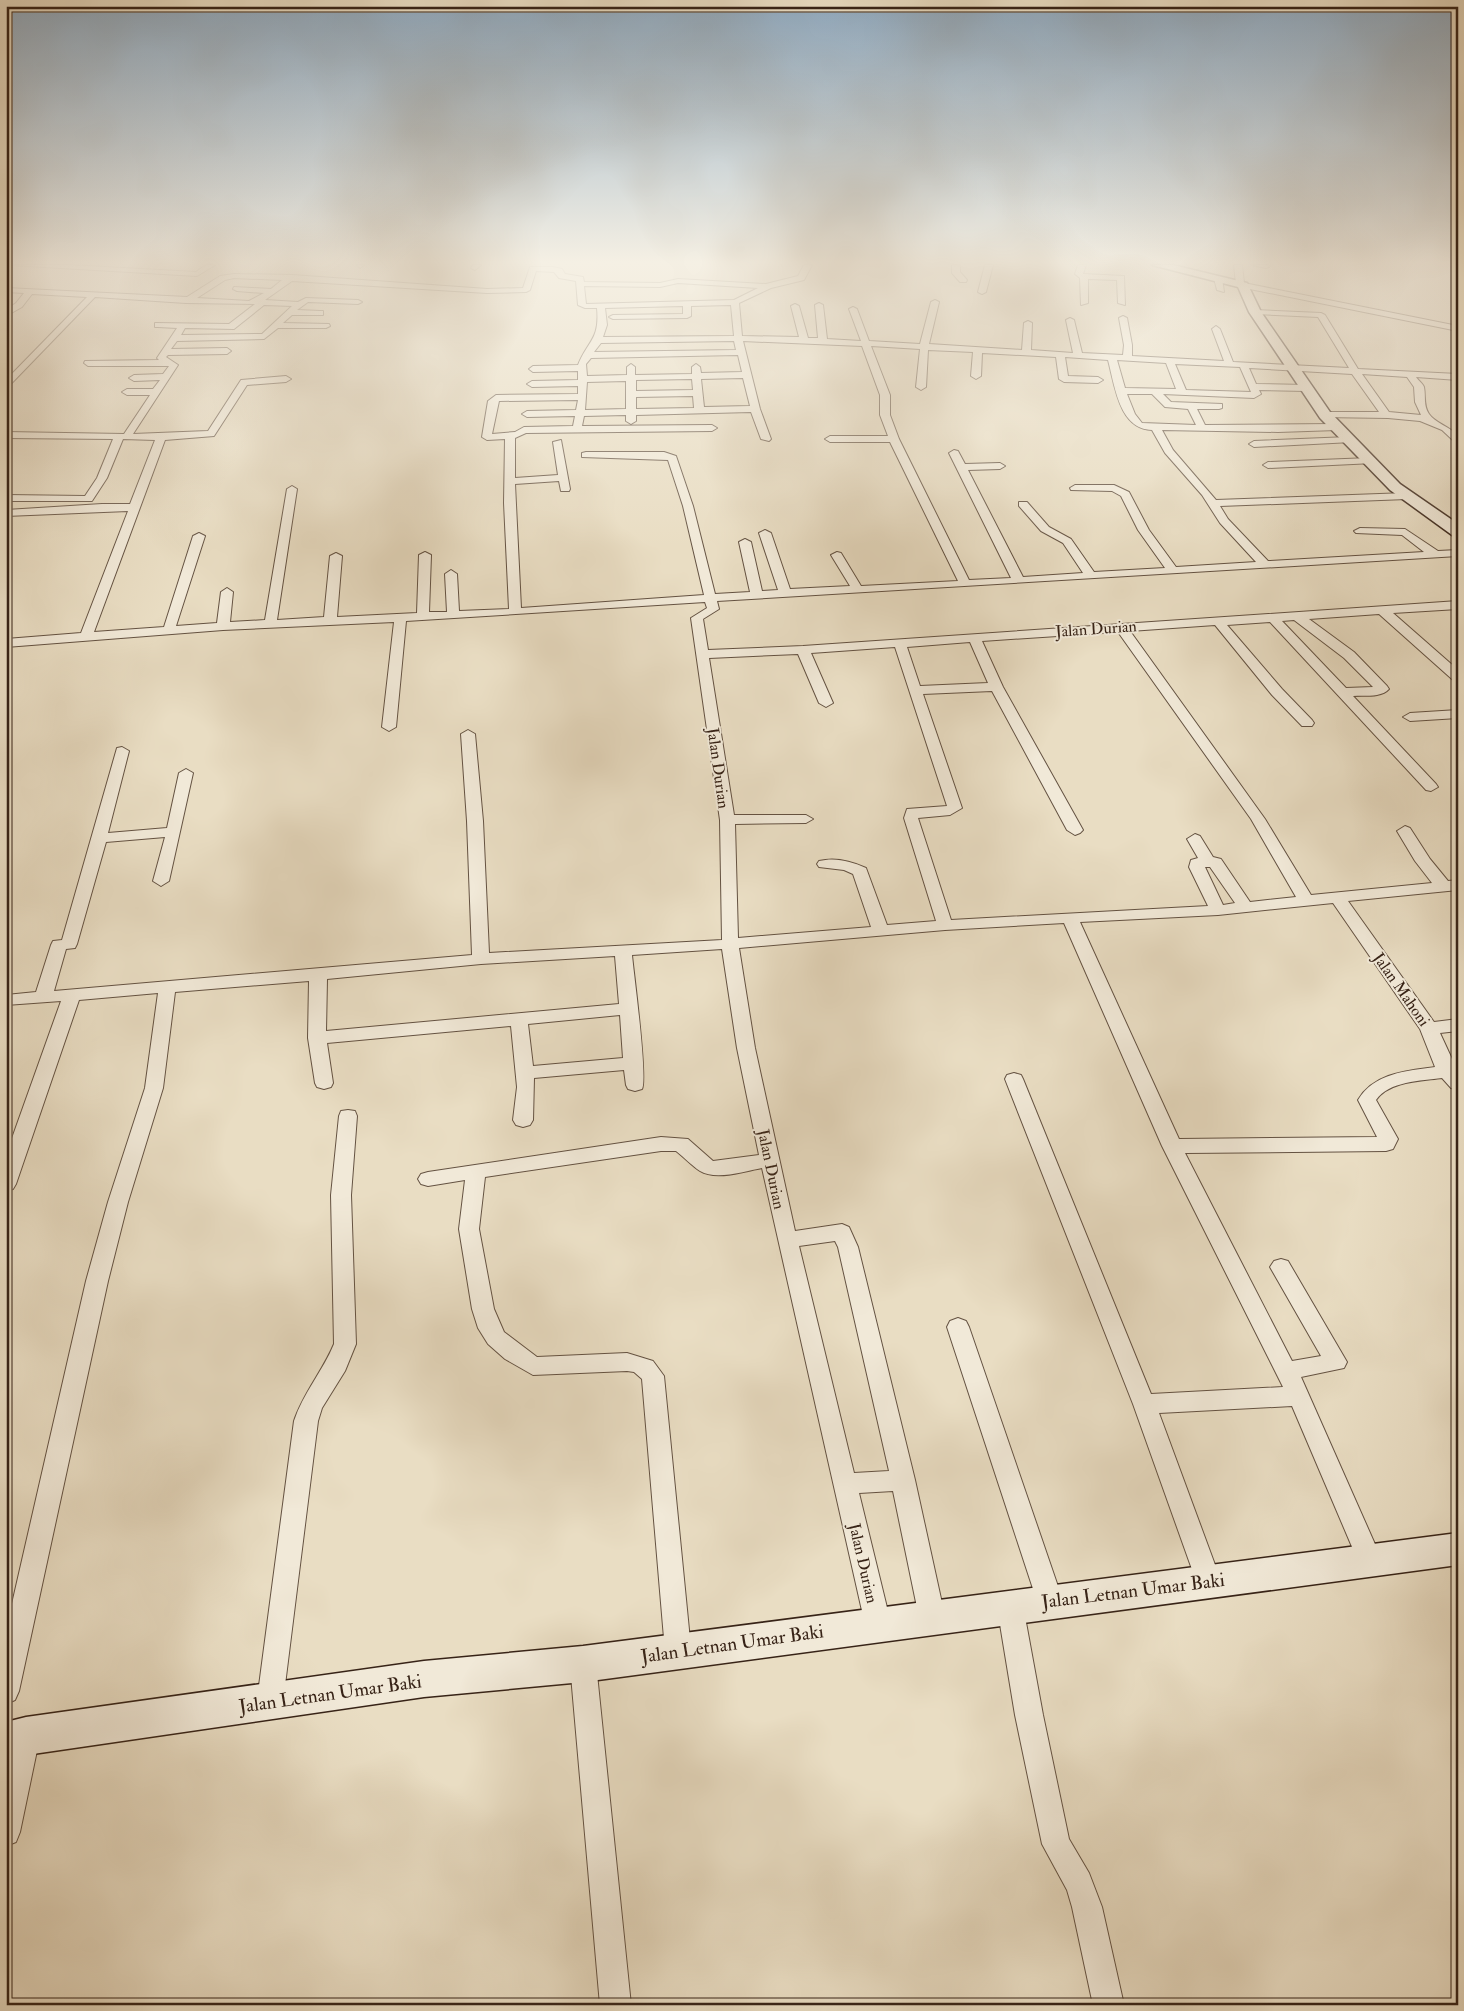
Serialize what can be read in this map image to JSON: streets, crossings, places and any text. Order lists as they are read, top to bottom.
{
  "streets": {
    "street": ["Jalan Durian", "Jalan Mahoni", "Jalan Letnan Umar Baki"]
  },
  "crossings": [
    ["Jalan Durian", "Jalan Letnan Umar Baki"]
  ]
}
